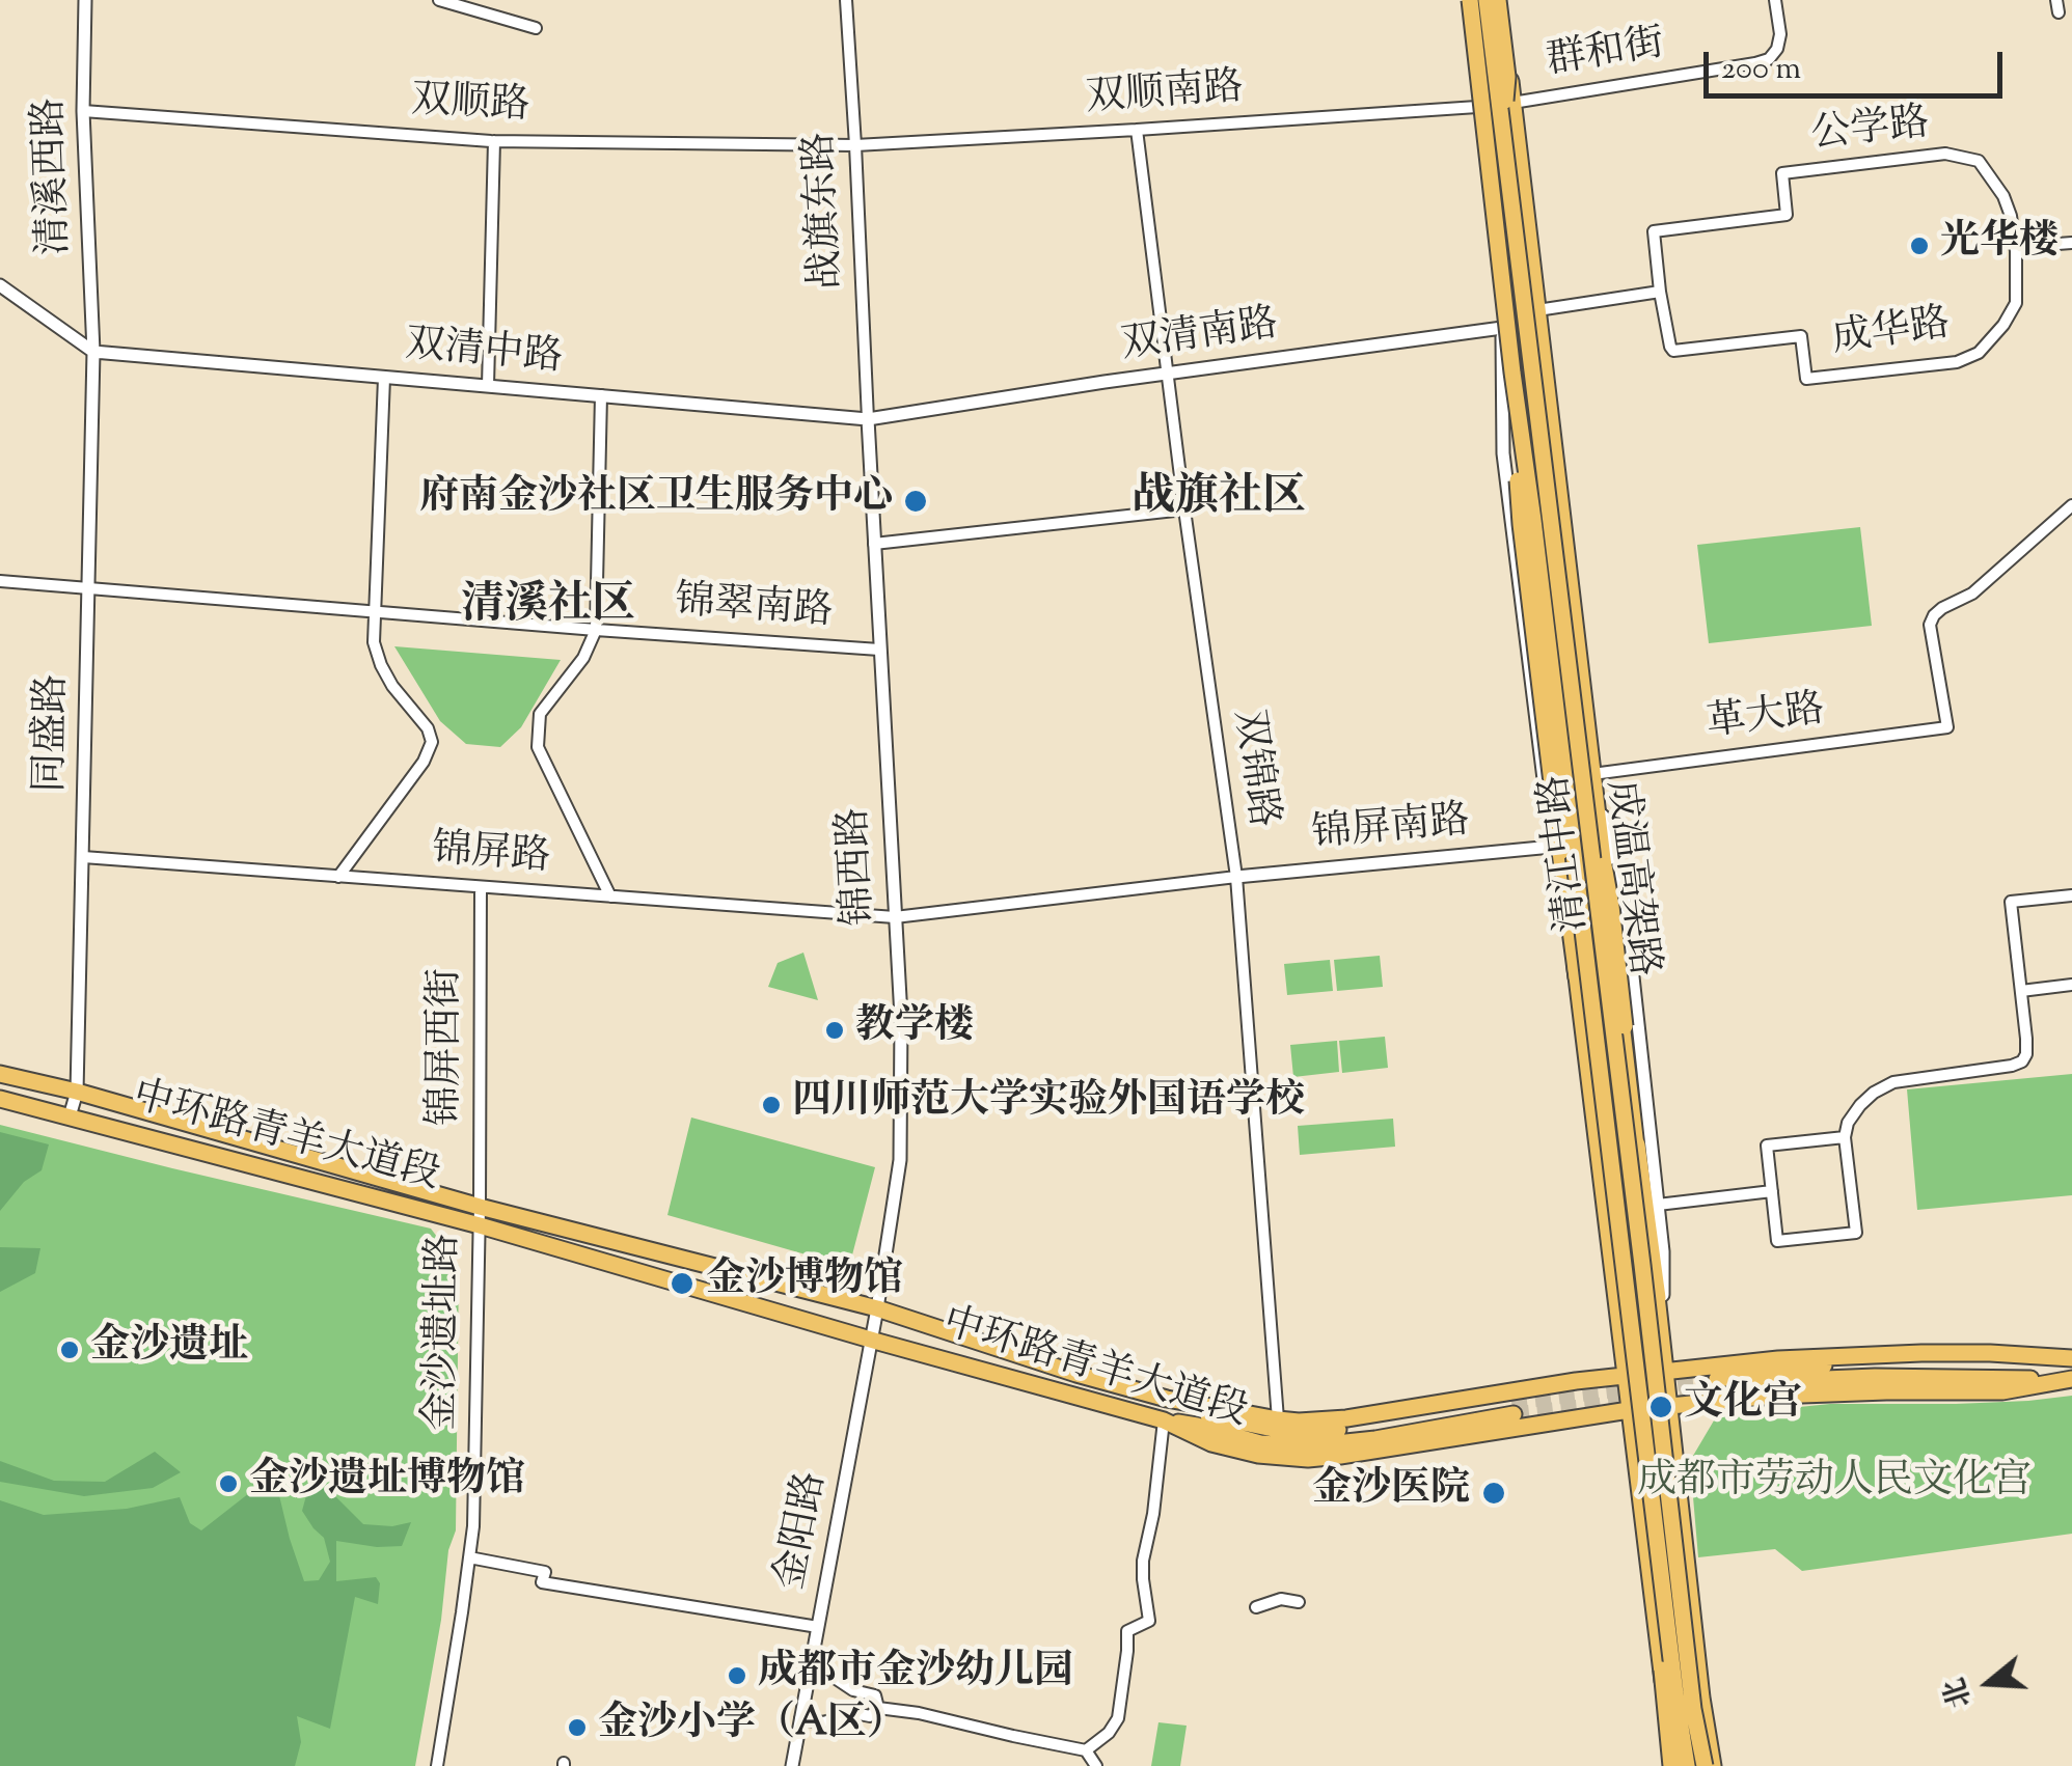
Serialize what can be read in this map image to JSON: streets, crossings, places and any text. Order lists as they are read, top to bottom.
{
  "streets": {
    "main road": ["清江中路", "成温高架路", "中环路青羊大道段"],
    "street": [
      "群和街",
      "双顺南路",
      "双顺路",
      "公学路",
      "清溪西路",
      "战旗东路",
      "成华路",
      "双清南路",
      "双清中路",
      "锦翠南路",
      "革大路",
      "同盛路",
      "双锦路",
      "锦屏南路",
      "锦屏路",
      "锦西路",
      "锦屏西街",
      "金沙遗址路",
      "金阳路"
    ]
  },
  "crossings": [
    ["群和街", "清江中路"],
    ["双顺南路", "双顺路"],
    ["双顺南路", "战旗东路"],
    ["双顺南路", "双锦路"],
    ["双顺南路", "清江中路"],
    ["双顺路", "清溪西路"],
    ["双顺路", "战旗东路"],
    ["公学路", "成华路"],
    ["清溪西路", "双清中路"],
    ["清溪西路", "同盛路"],
    ["战旗东路", "双清南路"],
    ["战旗东路", "双清中路"],
    ["战旗东路", "锦西路"],
    ["双清南路", "双清中路"],
    ["双清南路", "双锦路"],
    ["双清南路", "清江中路"],
    ["双清南路", "锦西路"],
    ["双清中路", "同盛路"],
    ["双清中路", "锦西路"],
    ["锦翠南路", "同盛路"],
    ["锦翠南路", "锦西路"],
    ["革大路", "清江中路"],
    ["革大路", "成温高架路"],
    ["同盛路", "锦屏路"],
    ["同盛路", "中环路青羊大道段"],
    ["双锦路", "锦屏南路"],
    ["双锦路", "锦屏路"],
    ["双锦路", "中环路青羊大道段"],
    ["锦屏南路", "清江中路"],
    ["锦屏南路", "锦屏路"],
    ["清江中路", "成温高架路"],
    ["清江中路", "中环路青羊大道段"],
    ["锦屏路", "锦西路"],
    ["锦屏路", "锦屏西街"],
    ["锦西路", "中环路青羊大道段"],
    ["锦西路", "金阳路"],
    ["锦屏西街", "中环路青羊大道段"],
    ["锦屏西街", "金沙遗址路"],
    ["中环路青羊大道段", "金沙遗址路"],
    ["中环路青羊大道段", "金阳路"]
  ],
  "districts": ["战旗社区", "清溪社区"],
  "parks": ["成都市劳动人民文化宫"],
  "places": [
    "光华楼",
    "府南金沙社区卫生服务中心",
    "教学楼",
    "四川师范大学实验外国语学校",
    "金沙博物馆",
    "金沙遗址",
    "文化宫",
    "金沙遗址博物馆",
    "金沙医院",
    "成都市金沙幼儿园",
    "金沙小学（A区）"
  ],
  "scale_bar": "200 m",
  "north": "left"
}
